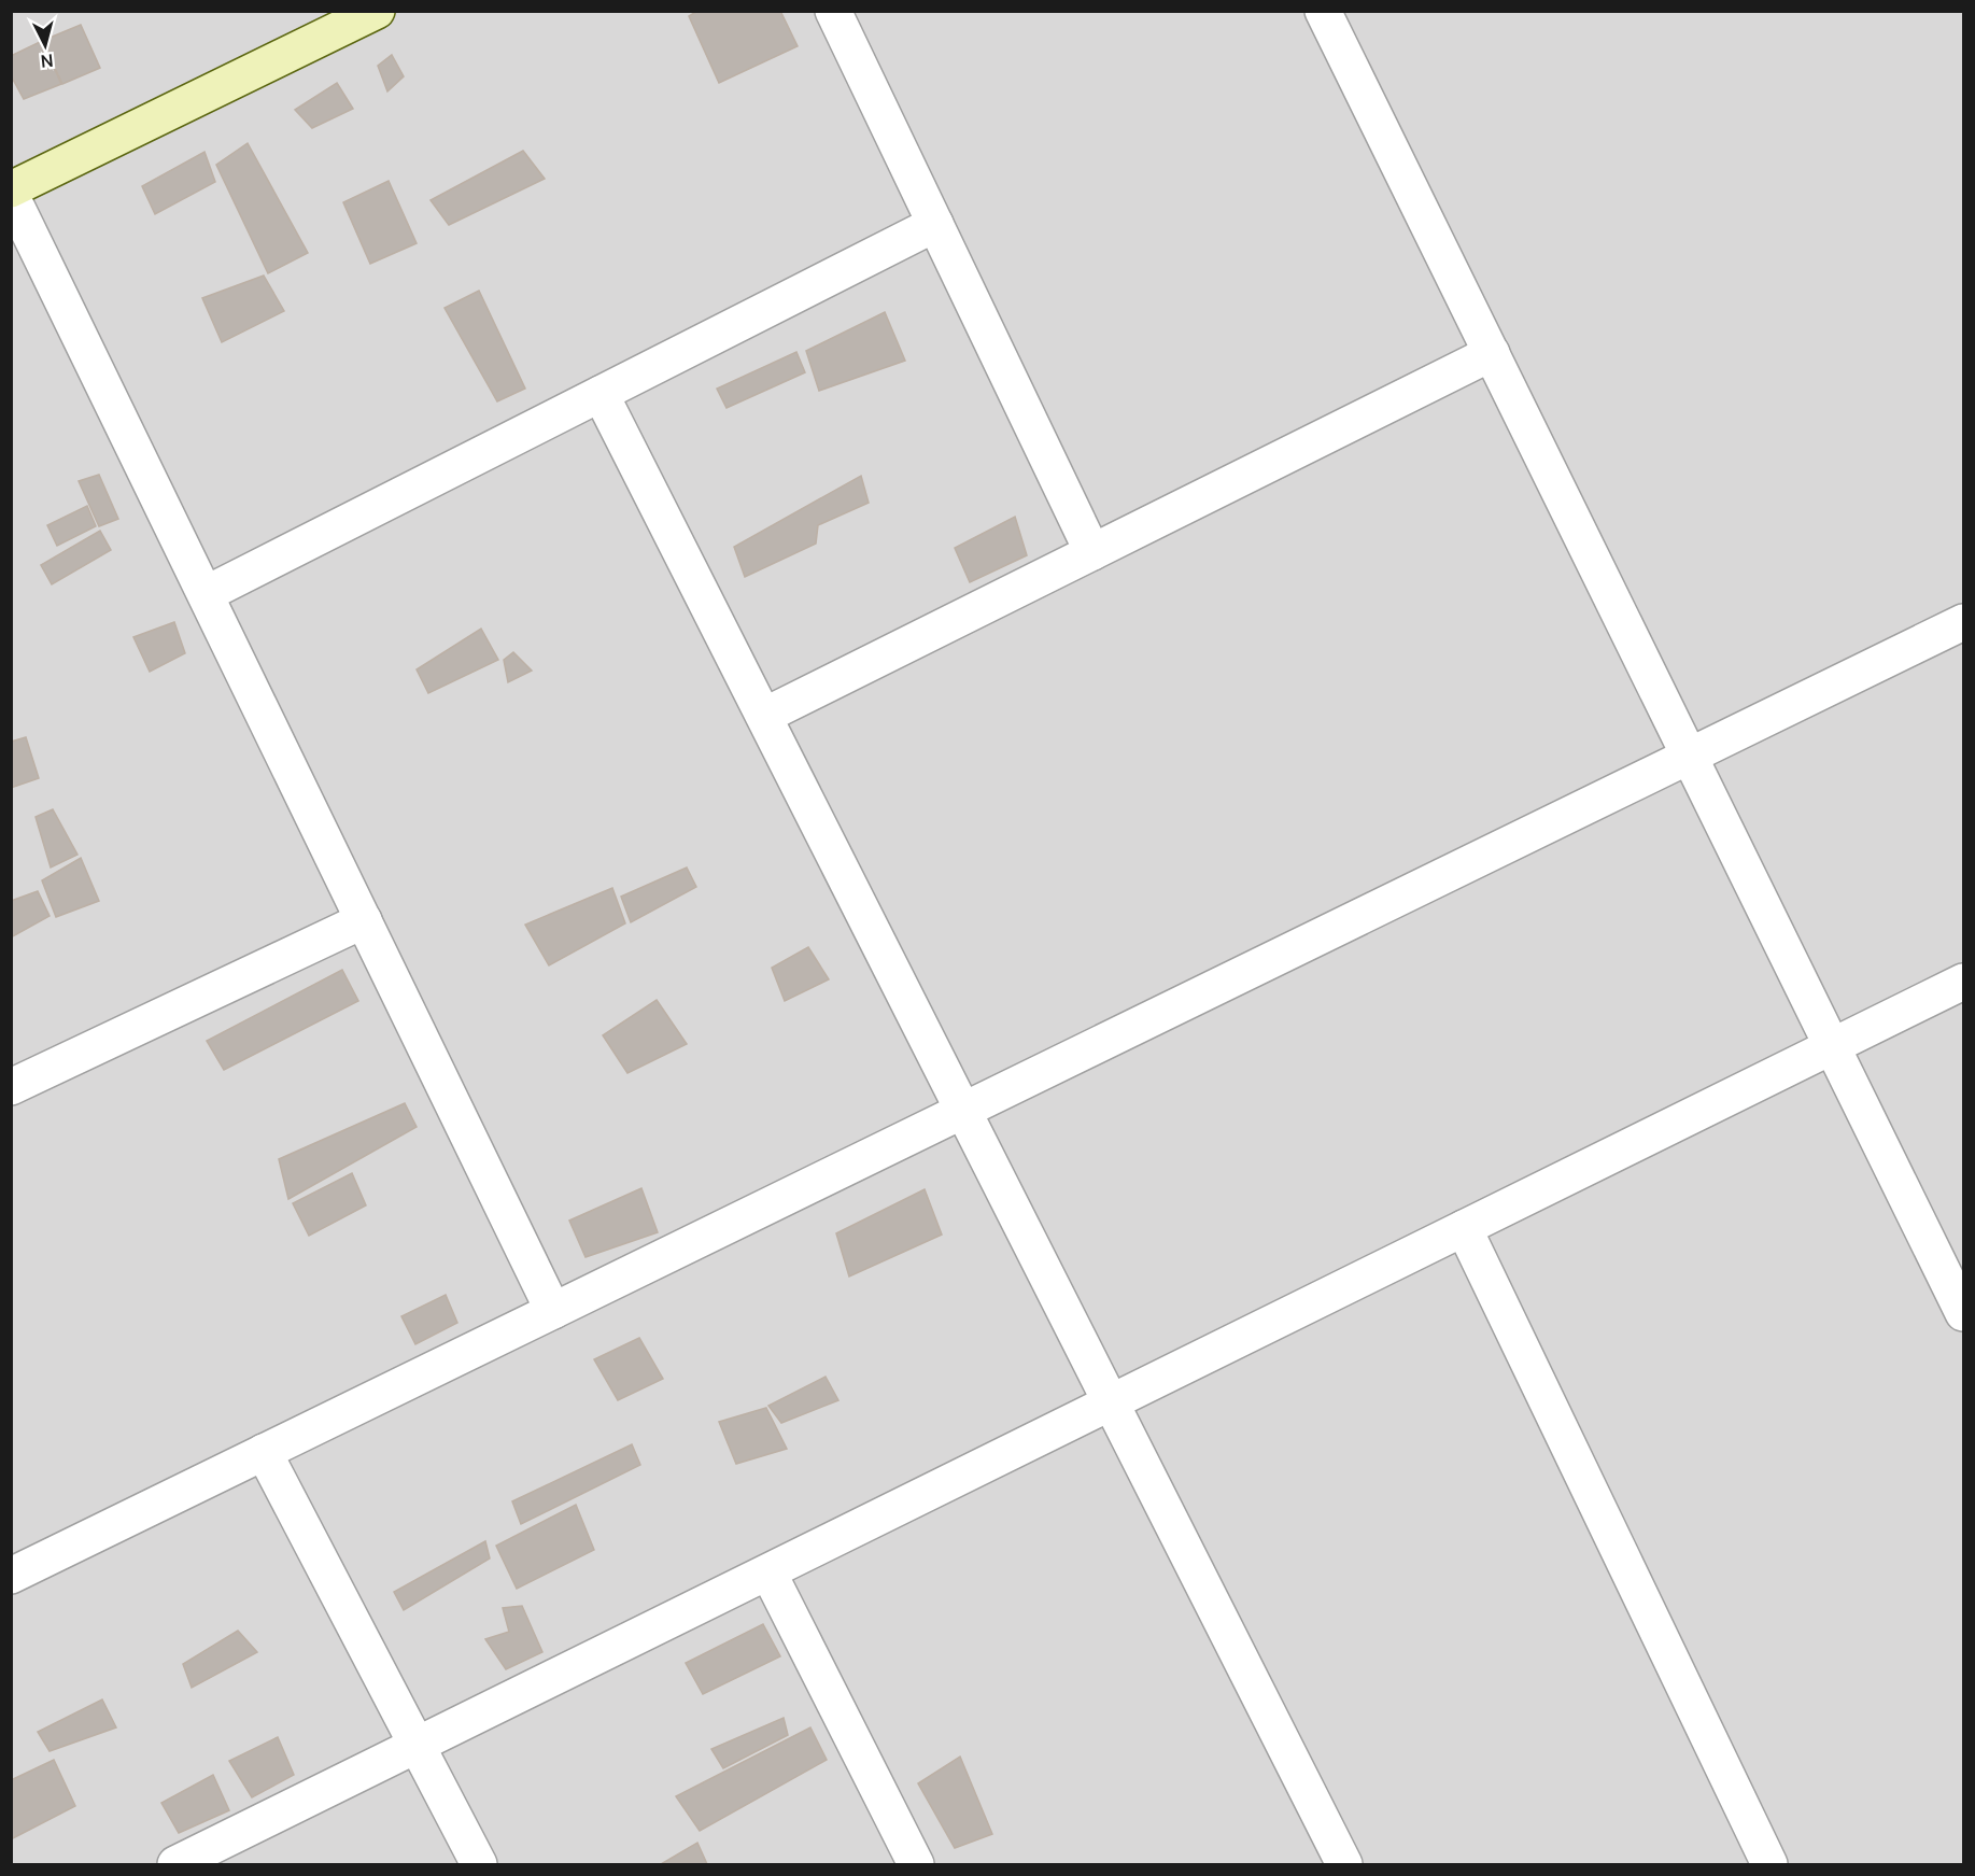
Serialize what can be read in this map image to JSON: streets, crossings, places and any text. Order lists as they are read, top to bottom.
{
  "north": "bottom"
}
